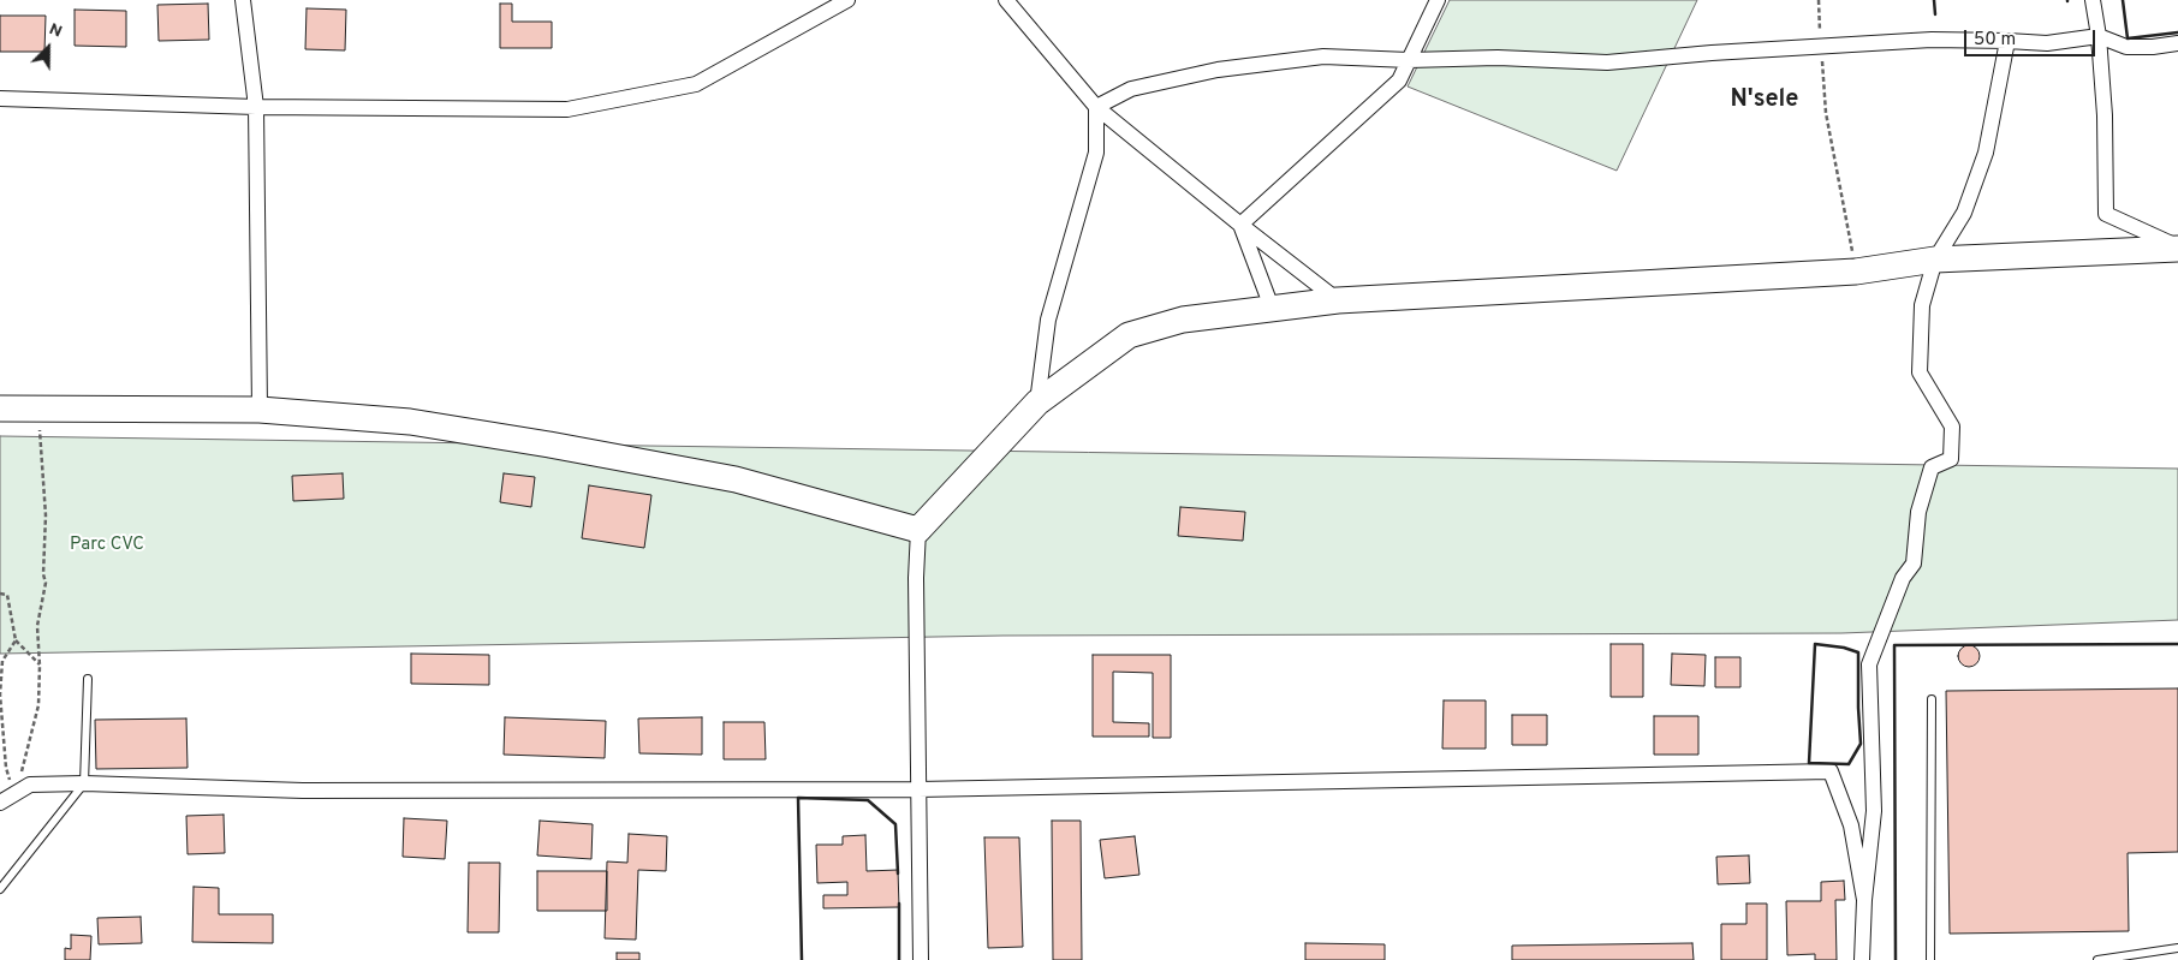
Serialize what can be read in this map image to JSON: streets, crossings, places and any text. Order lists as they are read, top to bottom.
{
  "districts": ["N'sele"],
  "parks": ["Parc CVC"],
  "scale_bar": "50 m",
  "north": "top right"
}
